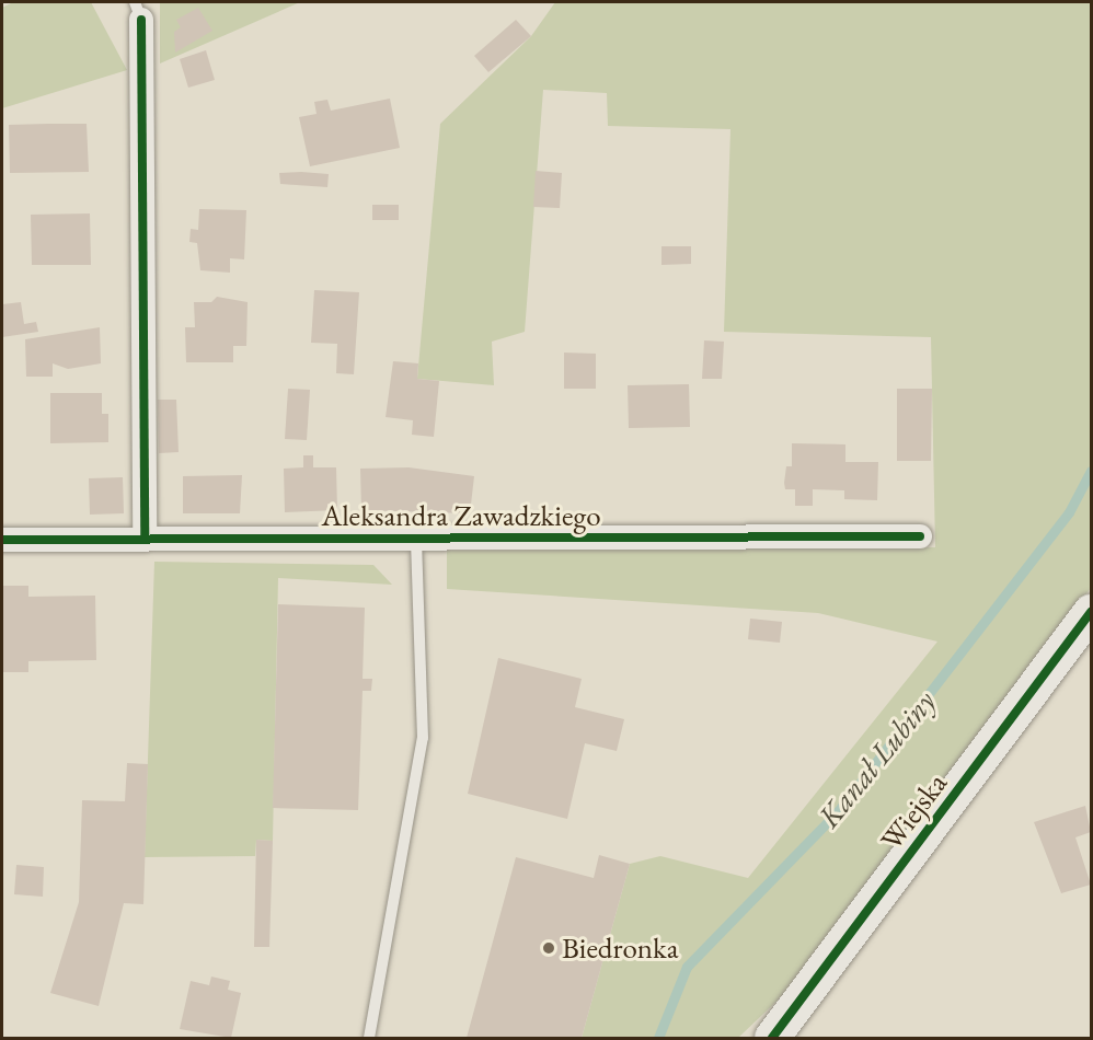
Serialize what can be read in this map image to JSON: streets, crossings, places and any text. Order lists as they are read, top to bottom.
{
  "streets": {
    "street": ["Aleksandra Zawadzkiego", "Wiejska"]
  },
  "water": ["Kanał Lubiny"],
  "places": ["Biedronka"]
}
